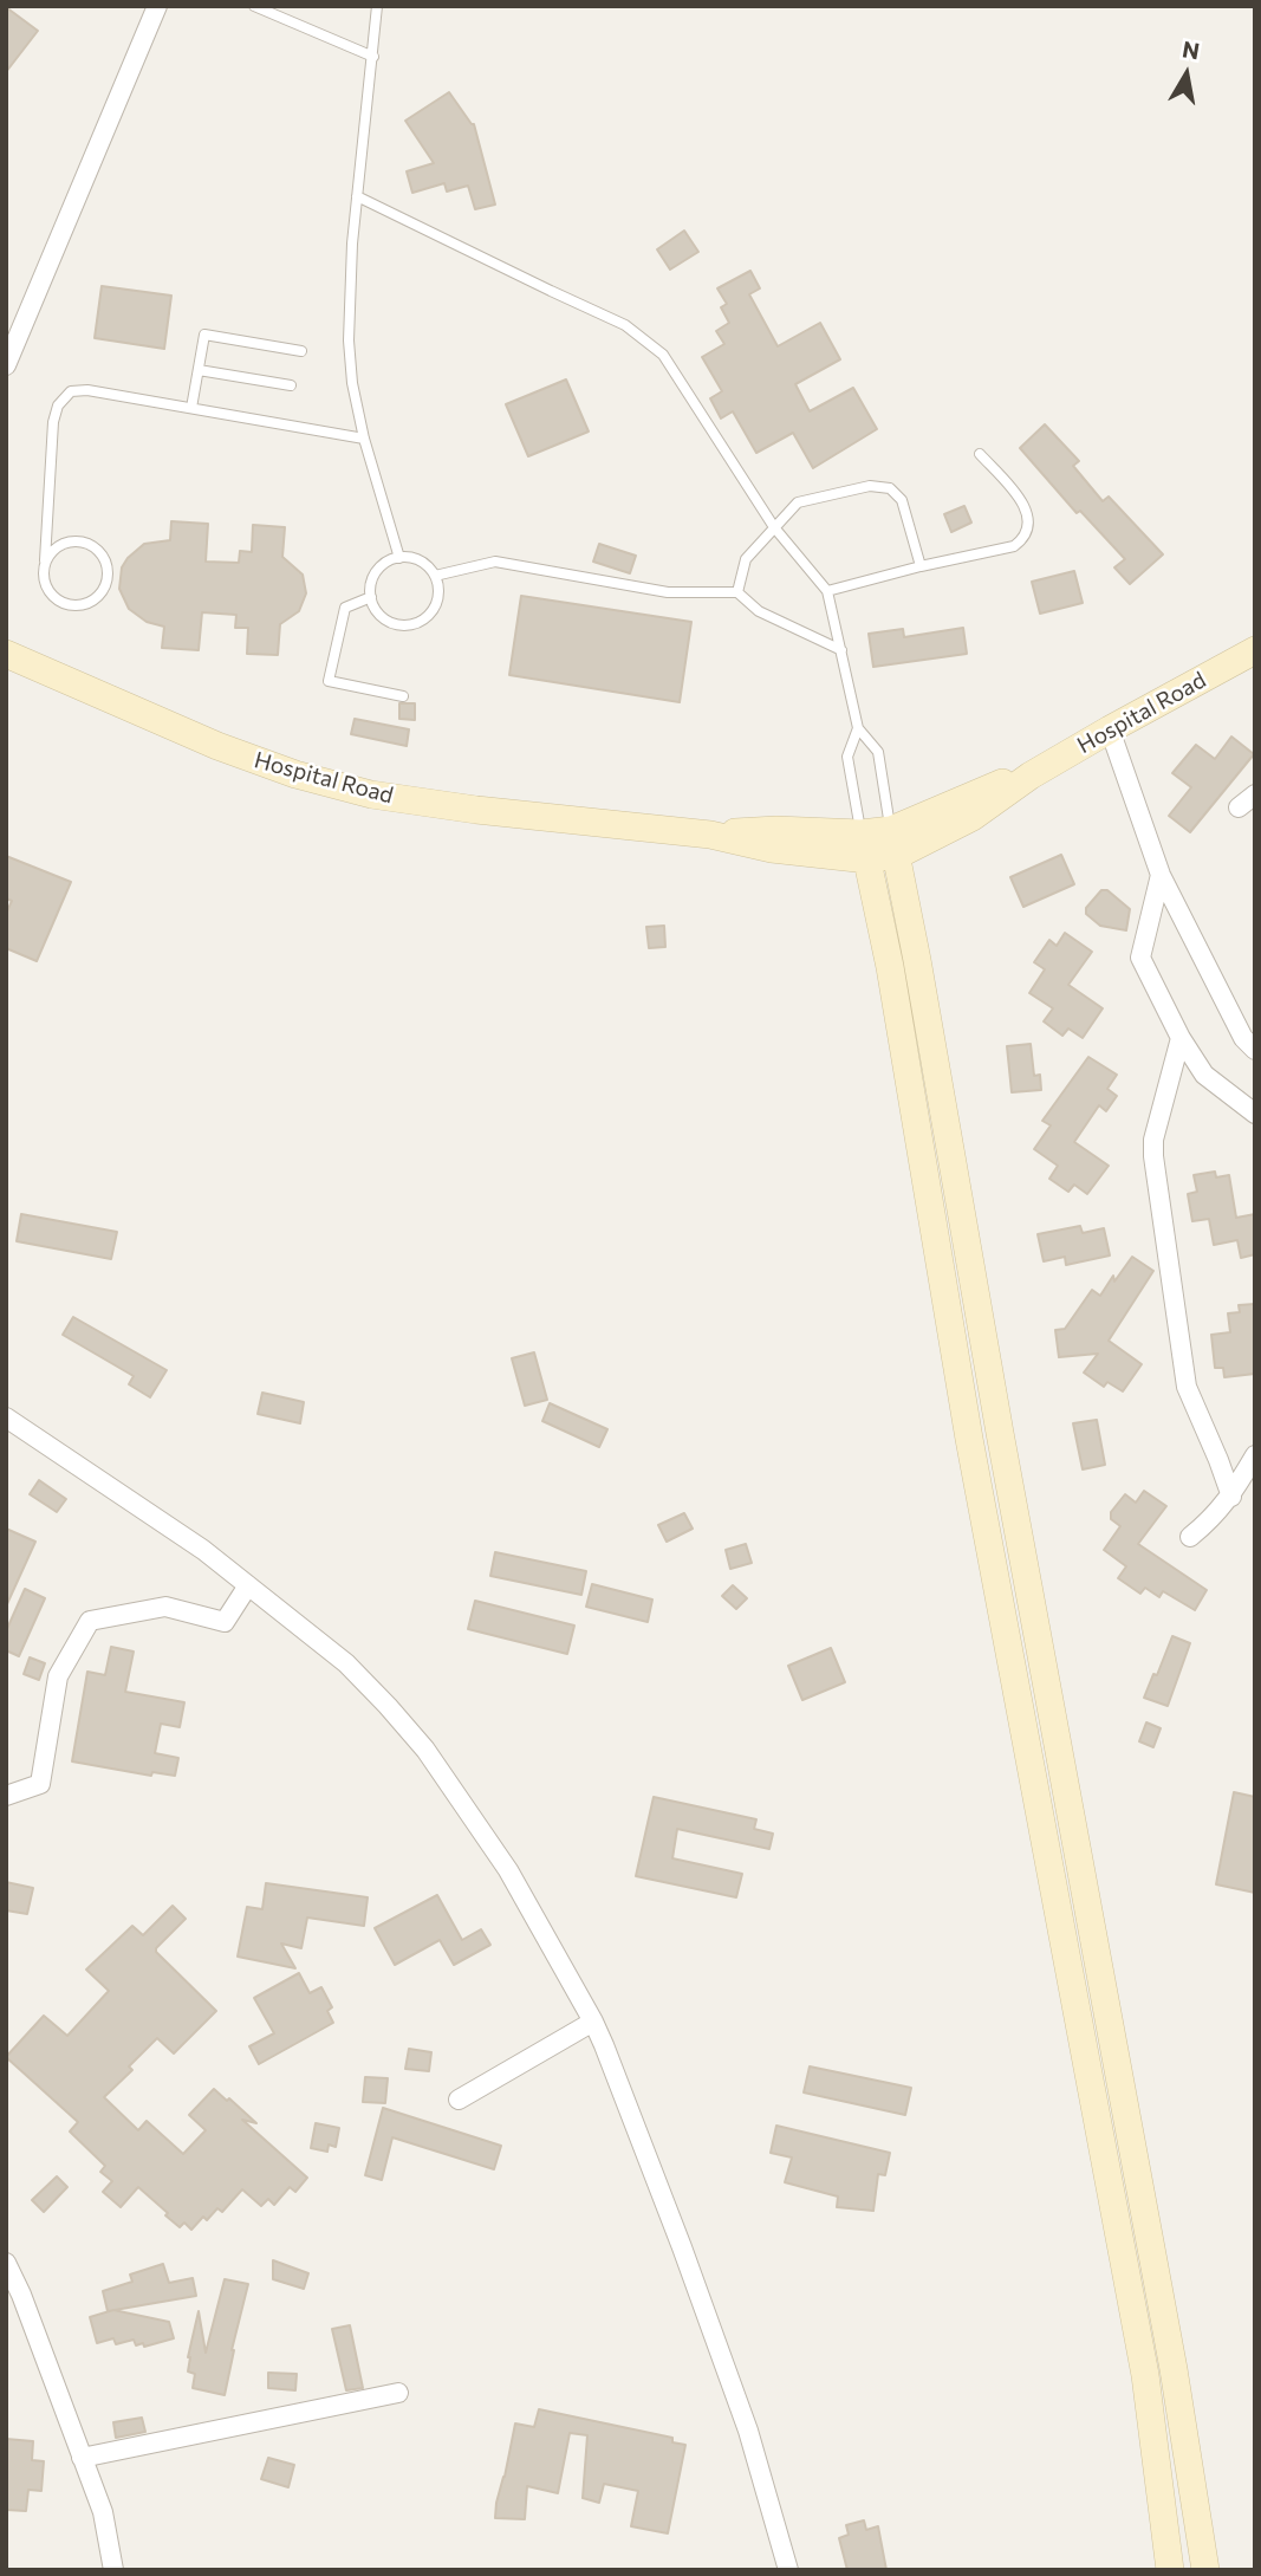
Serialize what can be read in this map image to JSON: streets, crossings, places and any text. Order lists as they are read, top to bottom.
{
  "streets": {
    "street": ["Hospital Road"]
  },
  "north": "top"
}
